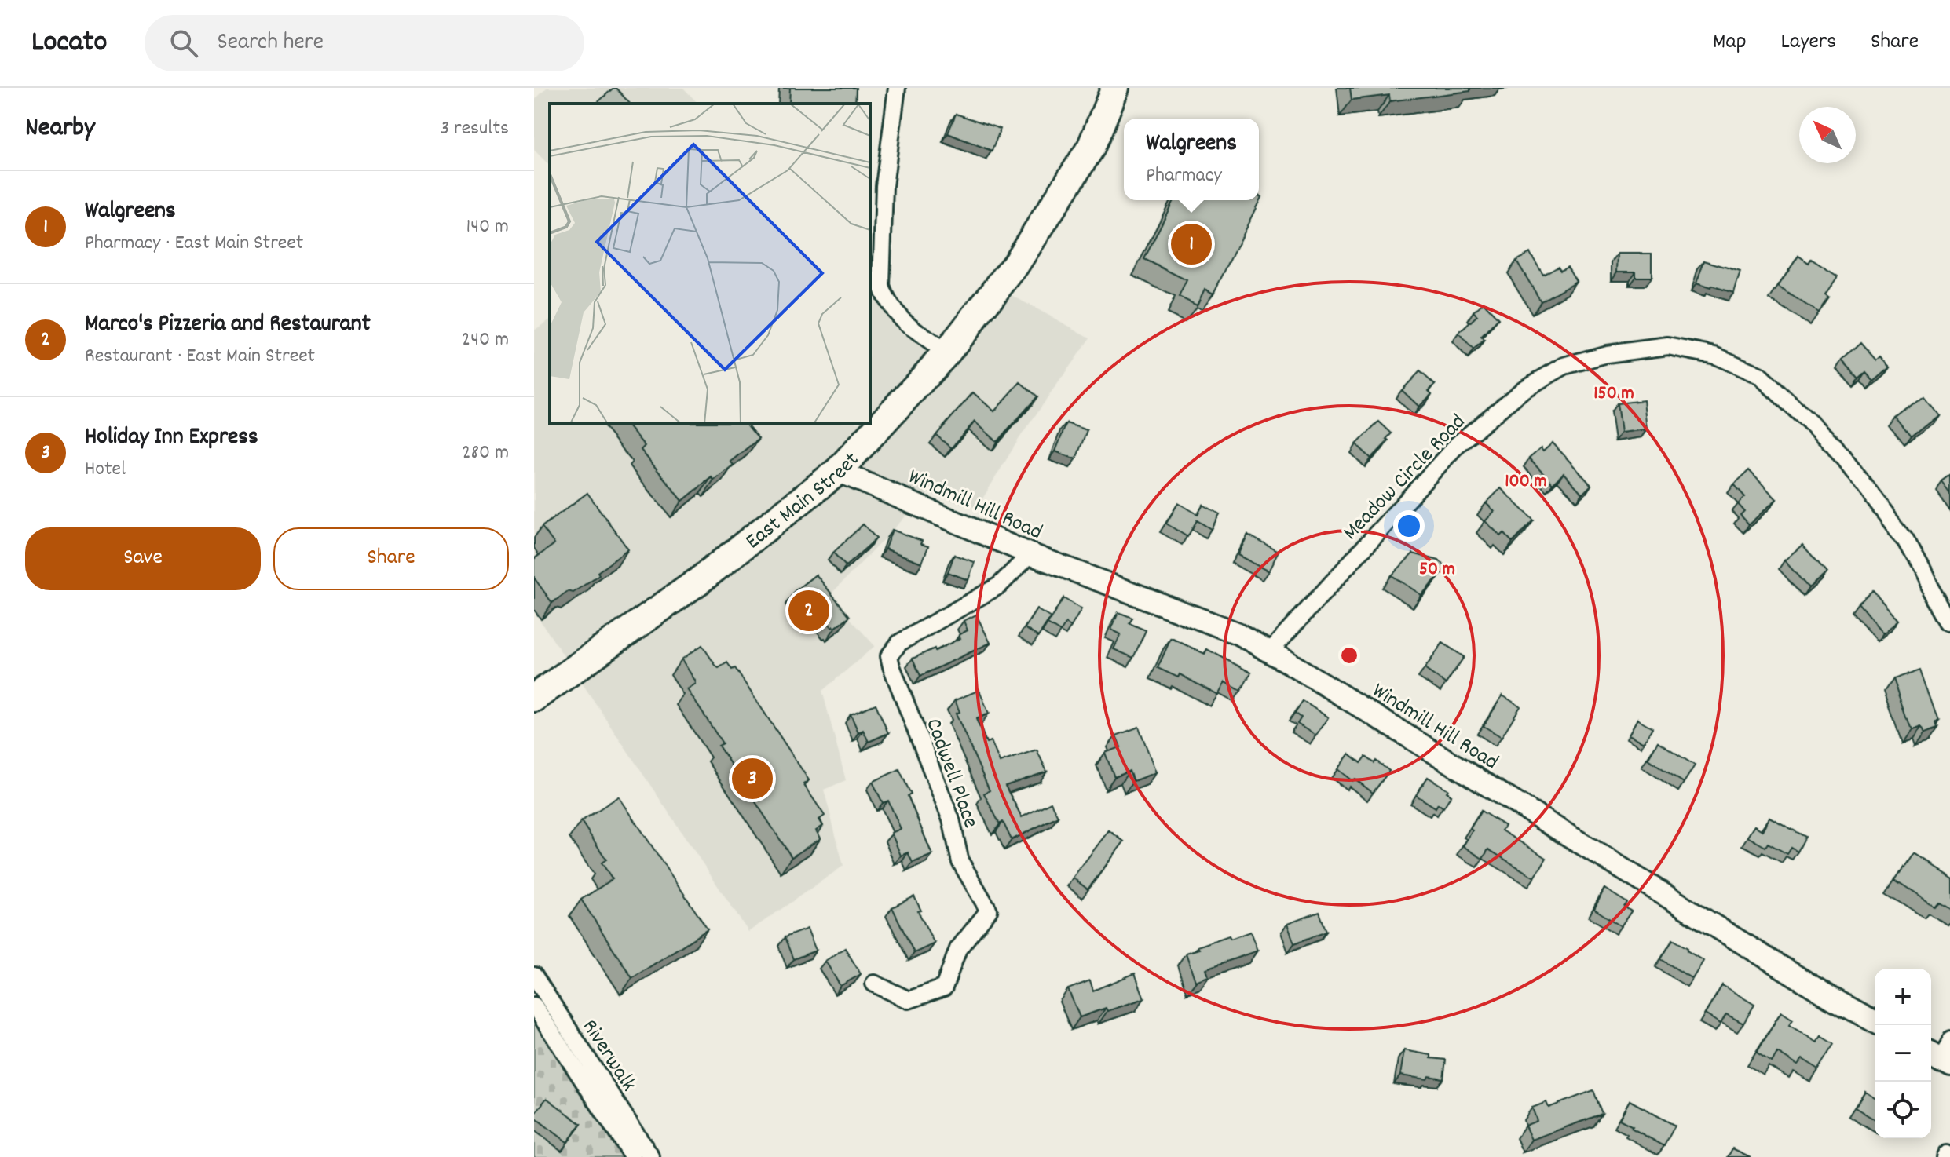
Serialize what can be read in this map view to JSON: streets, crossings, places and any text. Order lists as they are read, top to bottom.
{
  "streets": {
    "main road": ["East Main Street"],
    "street": [
      "Meadow Circle Road",
      "Windmill Hill Road",
      "Cadwell Place",
      "Riverwalk"
    ]
  },
  "crossings": [
    ["Meadow Circle Road", "Windmill Hill Road"],
    ["East Main Street", "Windmill Hill Road"],
    ["Windmill Hill Road", "Cadwell Place"]
  ],
  "north": "top left",
  "page": {
    "header": "Locato",
    "search": "Search here",
    "nav": ["Map", "Layers", "Share"],
    "heading": ["Nearby", "3 results"],
    "popup": ["Walgreens", "Pharmacy"],
    "list": [
      {
        "mark": "1",
        "name": "Walgreens",
        "note": "Pharmacy · East Main Street",
        "value": "140 m"
      },
      {
        "mark": "2",
        "name": "Marco's Pizzeria and Restaurant",
        "note": "Restaurant · East Main Street",
        "value": "240 m"
      },
      {
        "mark": "3",
        "name": "Holiday Inn Express",
        "note": "Hotel",
        "value": "280 m"
      }
    ],
    "pins": ["1", "2", "3"],
    "buttons": ["Save", "Share"],
    "map_buttons": ["+", "−"]
  },
  "rings": ["150 m", "100 m", "50 m"]
}
